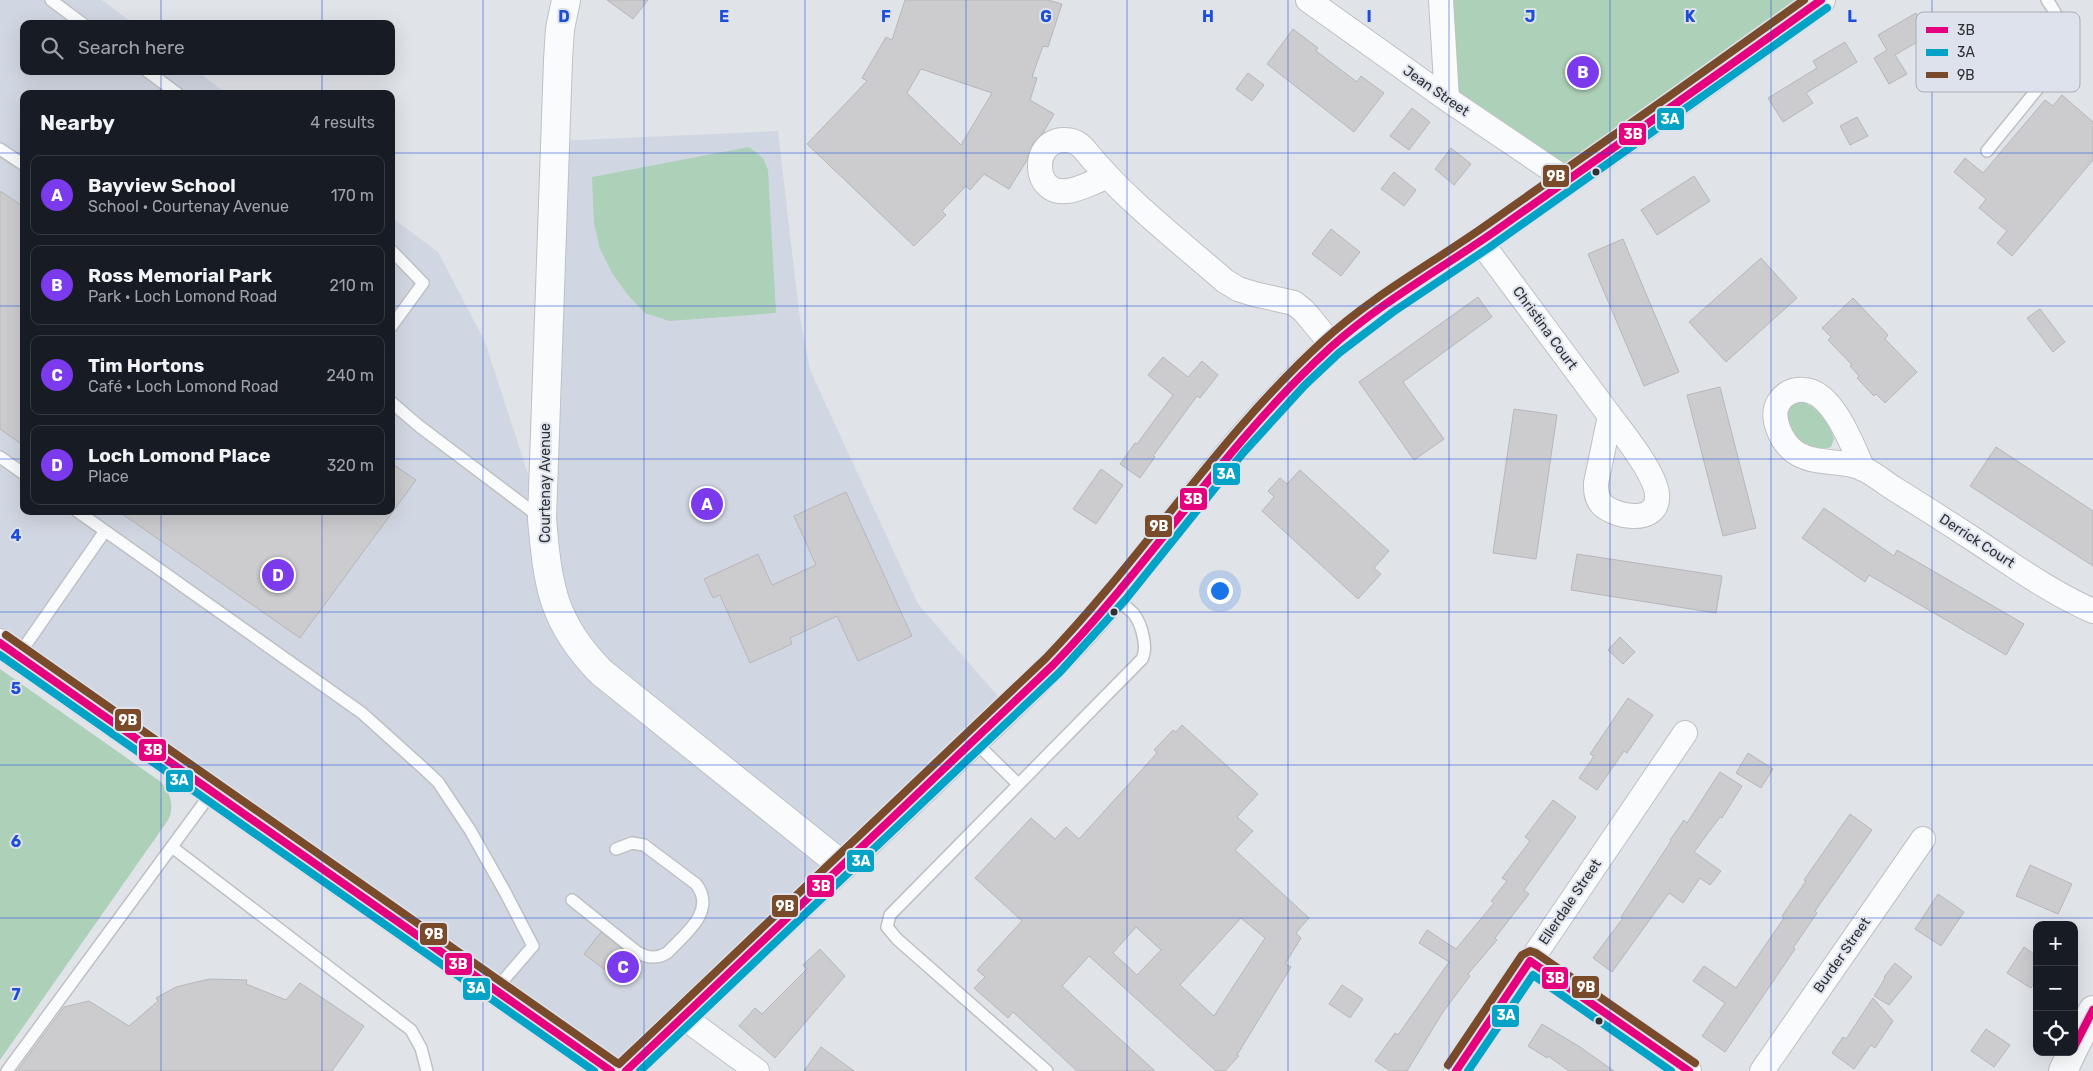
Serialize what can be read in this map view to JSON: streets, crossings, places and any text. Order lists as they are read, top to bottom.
{
  "streets": {
    "street": [
      "Jean Street",
      "Christina Court",
      "Courtenay Avenue",
      "Derrick Court",
      "Ellerdale Street",
      "Burder Street"
    ]
  },
  "lines": ["transit line 3B", "transit line 9B", "transit line 3A"],
  "legend": ["3B", "3A", "9B"],
  "page": {
    "search": "Search here",
    "pins": [
      "B",
      "A",
      "D",
      "C"
    ],
    "heading": ["Nearby", "4 results"],
    "list": [
      {
        "mark": "A",
        "name": "Bayview School",
        "note": "School · Courtenay Avenue",
        "value": "170 m"
      },
      {
        "mark": "B",
        "name": "Ross Memorial Park",
        "note": "Park · Loch Lomond Road",
        "value": "210 m"
      },
      {
        "mark": "C",
        "name": "Tim Hortons",
        "note": "Café · Loch Lomond Road",
        "value": "240 m"
      },
      {
        "mark": "D",
        "name": "Loch Lomond Place",
        "note": "Place",
        "value": "320 m"
      }
    ],
    "map_buttons": ["+", "−"]
  },
  "grid": {
    "columns": [
      "D",
      "E",
      "F",
      "G",
      "H",
      "I",
      "J",
      "K",
      "L"
    ],
    "rows": [
      "4",
      "5",
      "6",
      "7"
    ]
  }
}
